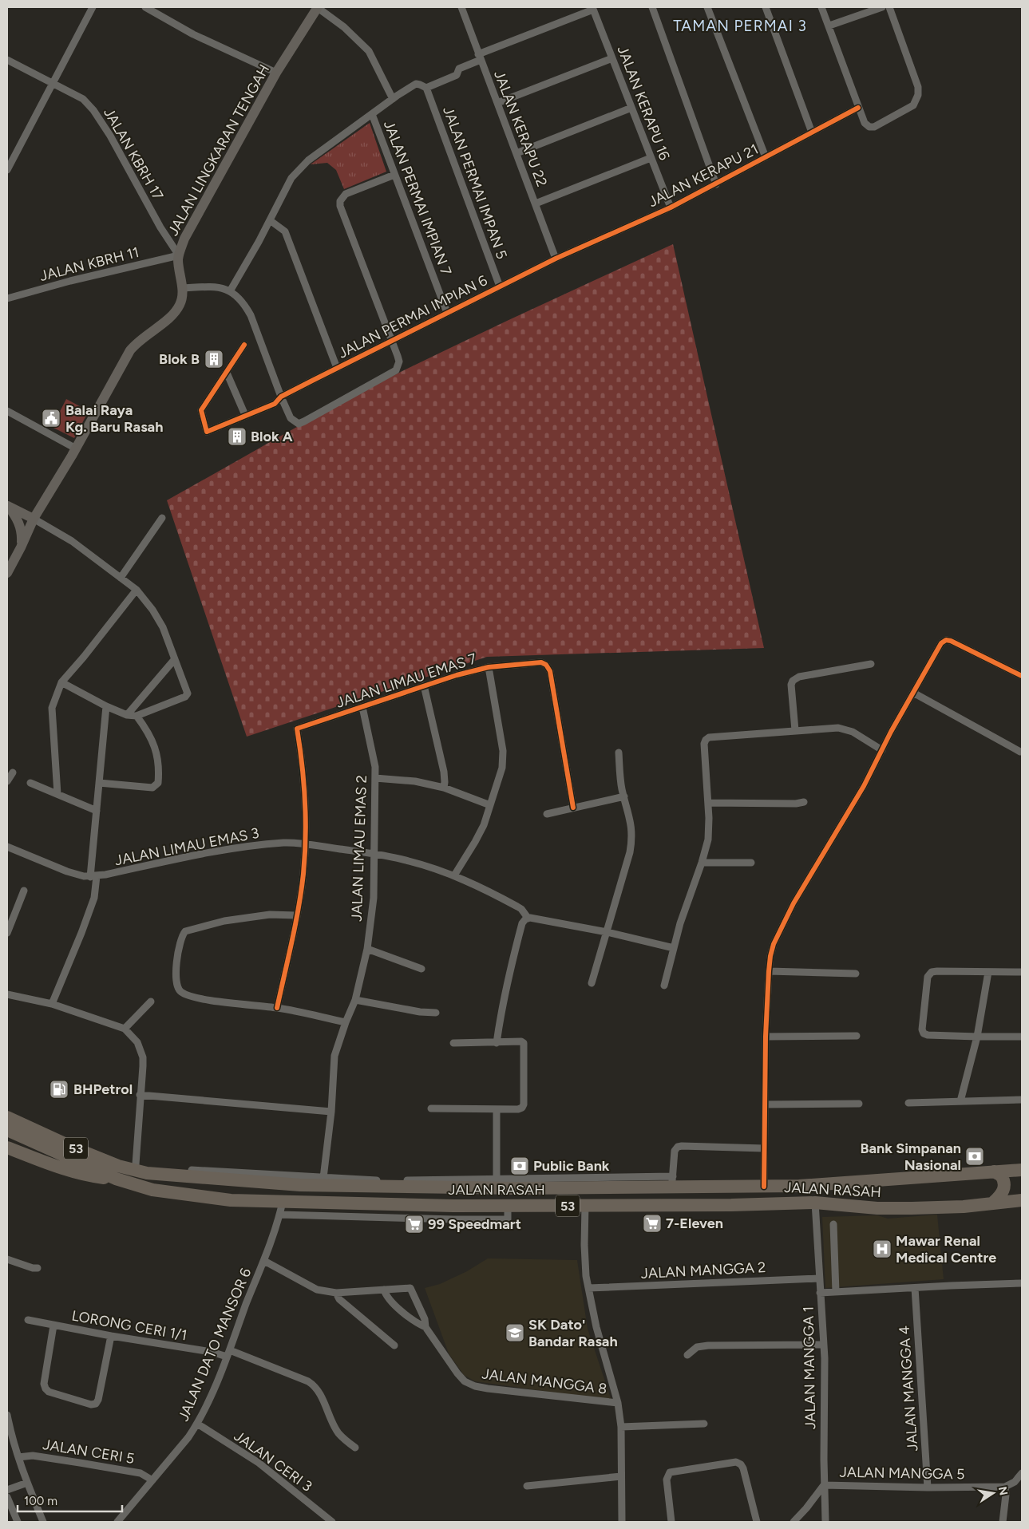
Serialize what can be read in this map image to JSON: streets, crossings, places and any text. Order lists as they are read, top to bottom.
{
  "streets": {
    "highway": ["53", "JALAN RASAH"],
    "street": [
      "JALAN KERAPU 16",
      "JALAN KERAPU 22",
      "JALAN LINGKARAN TENGAH",
      "JALAN KBRH 17",
      "JALAN KERAPU 21",
      "JALAN PERMAI IMPAN 5",
      "JALAN PERMAI IMPIAN 7",
      "JALAN KBRH 11",
      "JALAN PERMAI IMPIAN 6",
      "JALAN LIMAU EMAS 7",
      "JALAN LIMAU EMAS 3",
      "JALAN LIMAU EMAS 2",
      "JALAN MANGGA 2",
      "LORONG CERI 1/1",
      "JALAN DATO MANSOR 6",
      "JALAN MANGGA 1",
      "JALAN MANGGA 8",
      "JALAN MANGGA 4",
      "JALAN CERI 5",
      "JALAN CERI 3",
      "JALAN MANGGA 5"
    ]
  },
  "crossings": [
    ["JALAN KERAPU 16", "JALAN KERAPU 21"],
    ["JALAN KERAPU 22", "JALAN KERAPU 21"],
    ["JALAN KERAPU 22", "JALAN PERMAI IMPIAN 6"],
    ["JALAN LINGKARAN TENGAH", "JALAN KBRH 17"],
    ["JALAN LINGKARAN TENGAH", "JALAN KBRH 11"],
    ["JALAN KBRH 17", "JALAN KBRH 11"],
    ["JALAN KERAPU 21", "JALAN PERMAI IMPIAN 6"],
    ["JALAN PERMAI IMPAN 5", "JALAN PERMAI IMPIAN 6"],
    ["JALAN PERMAI IMPIAN 7", "JALAN PERMAI IMPIAN 6"],
    ["JALAN LIMAU EMAS 7", "JALAN LIMAU EMAS 3"],
    ["JALAN LIMAU EMAS 7", "JALAN LIMAU EMAS 2"],
    ["JALAN LIMAU EMAS 3", "JALAN LIMAU EMAS 2"],
    ["JALAN RASAH", "JALAN DATO MANSOR 6"],
    ["JALAN RASAH", "JALAN MANGGA 1"],
    ["JALAN MANGGA 2", "JALAN MANGGA 1"],
    ["LORONG CERI 1/1", "JALAN DATO MANSOR 6"],
    ["JALAN DATO MANSOR 6", "JALAN CERI 5"],
    ["JALAN DATO MANSOR 6", "JALAN CERI 3"],
    ["JALAN MANGGA 1", "JALAN MANGGA 5"],
    ["JALAN MANGGA 4", "JALAN MANGGA 5"]
  ],
  "districts": ["TAMAN PERMAI 3"],
  "places": {
    "building": ["Blok B", "Blok A"],
    "public building": ["Balai Raya Kg. Baru Rasah"],
    "fuel station": ["BHPetrol"],
    "bank": ["Bank Simpanan Nasional", "Public Bank"],
    "supermarket": ["7-Eleven", "99 Speedmart"],
    "hospital": ["Mawar Renal Medical Centre"],
    "school or university": ["SK Dato' Bandar Rasah"]
  },
  "scale_bar": "100 m",
  "north": "right"
}
